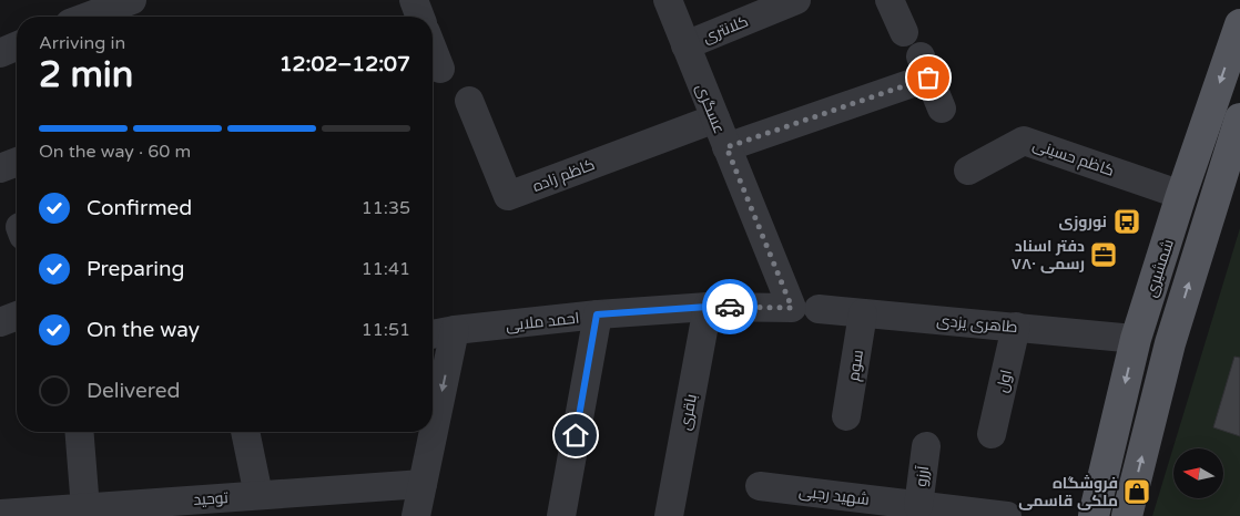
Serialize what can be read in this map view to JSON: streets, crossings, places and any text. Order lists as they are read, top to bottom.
{
  "streets": {
    "main road": ["شمشیری"],
    "street": [
      "کلانتری",
      "عسگری",
      "کاظم حسینی",
      "کاظم زاده",
      "احمد ملایی",
      "طاهری یزدی",
      "سوم",
      "اول",
      "باقری",
      "آرزو",
      "شهید رجبی",
      "توحید"
    ]
  },
  "crossings": [
    ["کلانتری", "عسگری"],
    ["عسگری", "کاظم زاده"],
    ["عسگری", "احمد ملایی"],
    ["عسگری", "طاهری یزدی"],
    ["کاظم حسینی", "شمشیری"],
    ["شمشیری", "طاهری یزدی"],
    ["احمد ملایی", "طاهری یزدی"],
    ["احمد ملایی", "باقری"],
    ["طاهری یزدی", "سوم"],
    ["طاهری یزدی", "اول"],
    ["آرزو", "شهید رجبی"]
  ],
  "places": {
    "bus stop": ["نوروزی"],
    "office": ["دفتر اسناد رسمی ۷۸۰"],
    "shop": ["فروشگاه ملکی قاسمی"]
  },
  "north": "left",
  "page": {
    "heading": ["2 min", "Arriving in", "12:02–12:07"],
    "bar": "On the way · 60 m",
    "list": [
      ["Confirmed", "11:35"],
      ["Preparing", "11:41"],
      ["On the way", "11:51"],
      "Delivered"
    ]
  }
}
